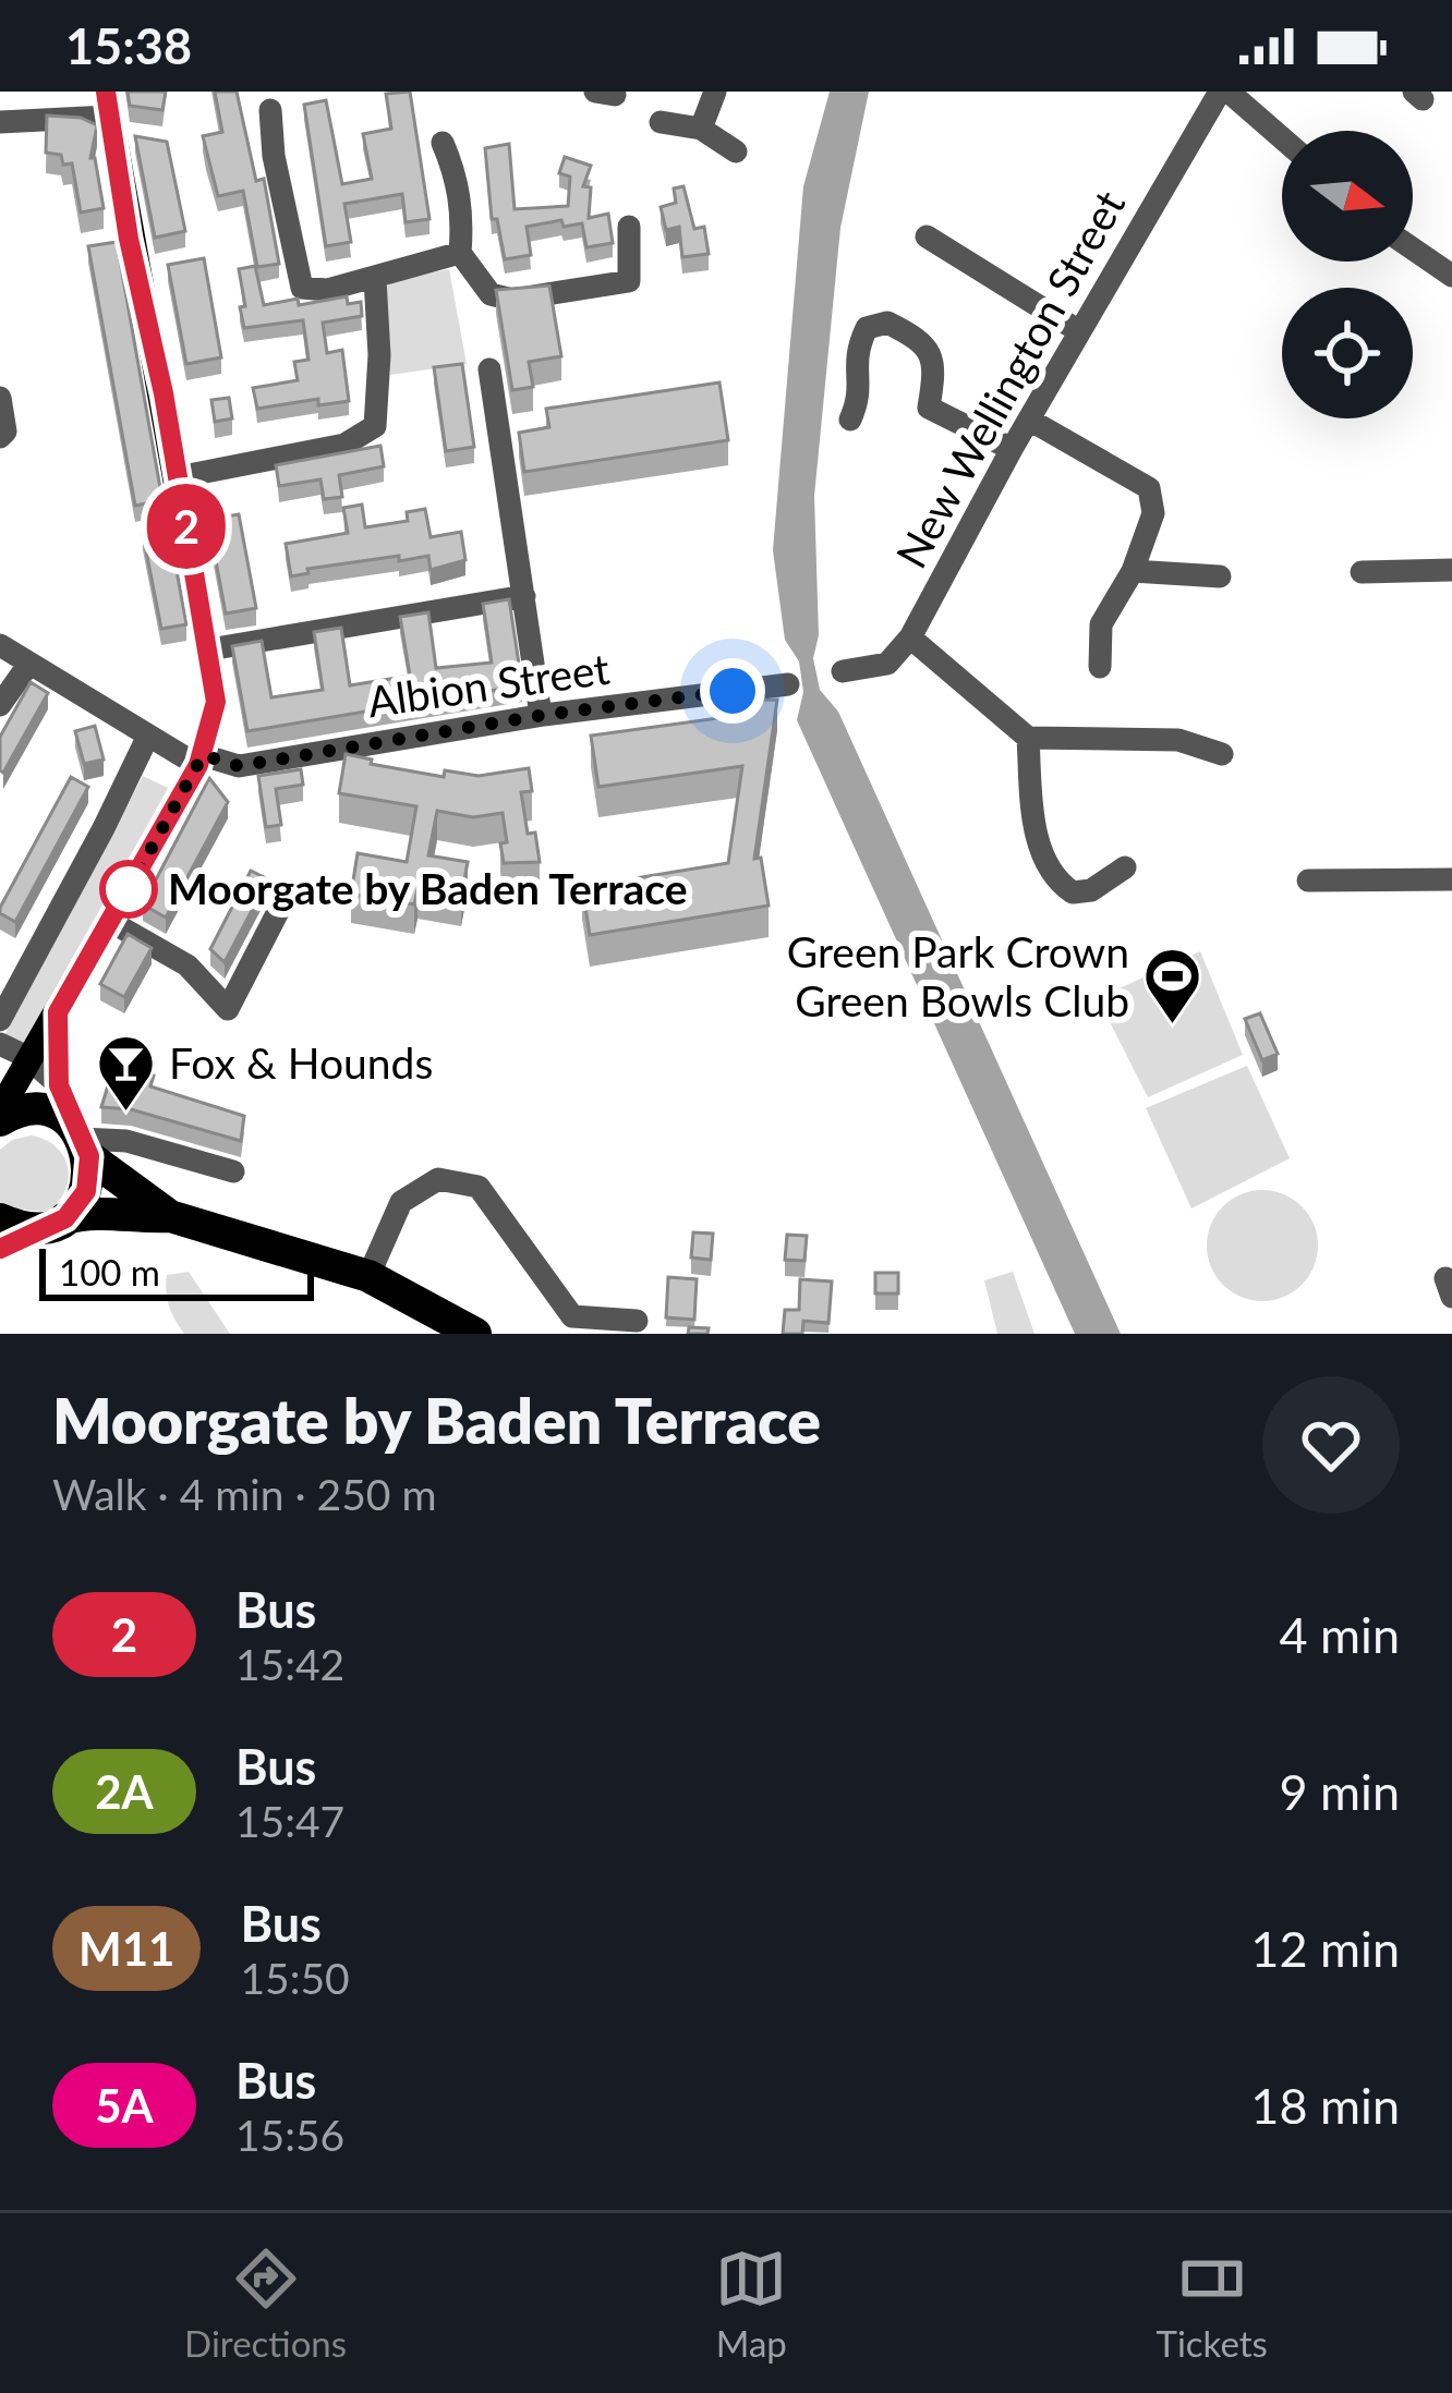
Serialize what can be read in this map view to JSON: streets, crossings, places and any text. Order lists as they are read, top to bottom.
{
  "streets": {
    "street": ["New Wellington Street", "Albion Street"]
  },
  "places": {
    "other": ["Moorgate by Baden Terrace"],
    "sports": ["Green Park Crown Green Bowls Club"],
    "bar": ["Fox & Hounds"]
  },
  "lines": ["bus line 2"],
  "scale_bar": "100 m",
  "north": "right",
  "page": {
    "status": "15:38",
    "on_map": "2",
    "scale": "100 m",
    "heading": ["Moorgate by Baden Terrace", "Walk · 4 min · 250 m"],
    "list": [
      {
        "mark": "2",
        "name": "Bus",
        "note": "15:42",
        "value": "4 min"
      },
      {
        "mark": "2A",
        "name": "Bus",
        "note": "15:47",
        "value": "9 min"
      },
      {
        "mark": "M11",
        "name": "Bus",
        "note": "15:50",
        "value": "12 min"
      },
      {
        "mark": "5A",
        "name": "Bus",
        "note": "15:56",
        "value": "18 min"
      }
    ],
    "tabs": ["Directions", "Map", "Tickets"]
  }
}
